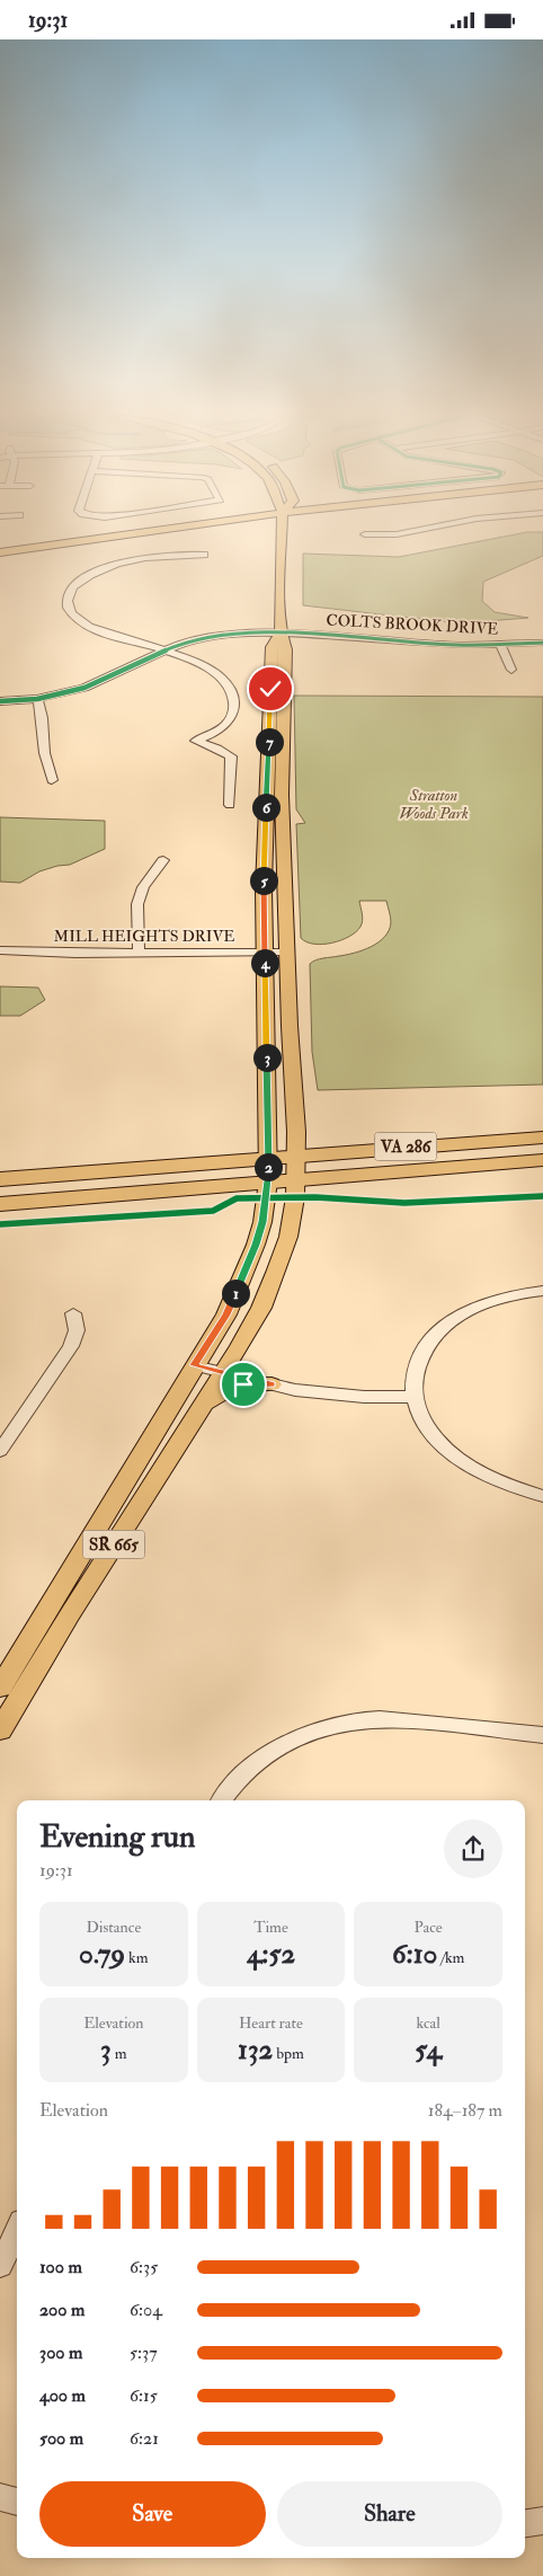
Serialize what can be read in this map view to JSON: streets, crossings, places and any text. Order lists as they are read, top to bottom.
{
  "streets": {
    "highway": ["VA 286"],
    "main road": ["SR 665"],
    "street": ["COLTS BROOK DRIVE", "MILL HEIGHTS DRIVE"]
  },
  "crossings": [
    ["COLTS BROOK DRIVE", "SR 665"],
    ["MILL HEIGHTS DRIVE", "SR 665"],
    ["VA 286", "SR 665"]
  ],
  "parks": ["Stratton Woods Park"],
  "page": {
    "status": "19:31",
    "pins": [
      "7",
      "6",
      "5",
      "4",
      "3",
      "2",
      "1"
    ],
    "heading": ["Evening run", "19:31"],
    "stats": [
      ["Distance", "0.79 km"],
      ["Time", "4:52"],
      ["Pace", "6:10 /km"],
      ["Elevation", "3 m"],
      ["Heart rate", "132 bpm"],
      ["kcal", "54"]
    ],
    "chart": ["Elevation", "184–187 m"],
    "list": [
      {
        "name": "100 m",
        "note": "6:35"
      },
      {
        "name": "200 m",
        "note": "6:04"
      },
      {
        "name": "300 m",
        "note": "5:37"
      },
      {
        "name": "400 m",
        "note": "6:15"
      },
      {
        "name": "500 m",
        "note": "6:21"
      }
    ],
    "buttons": ["Save", "Share"]
  }
}
